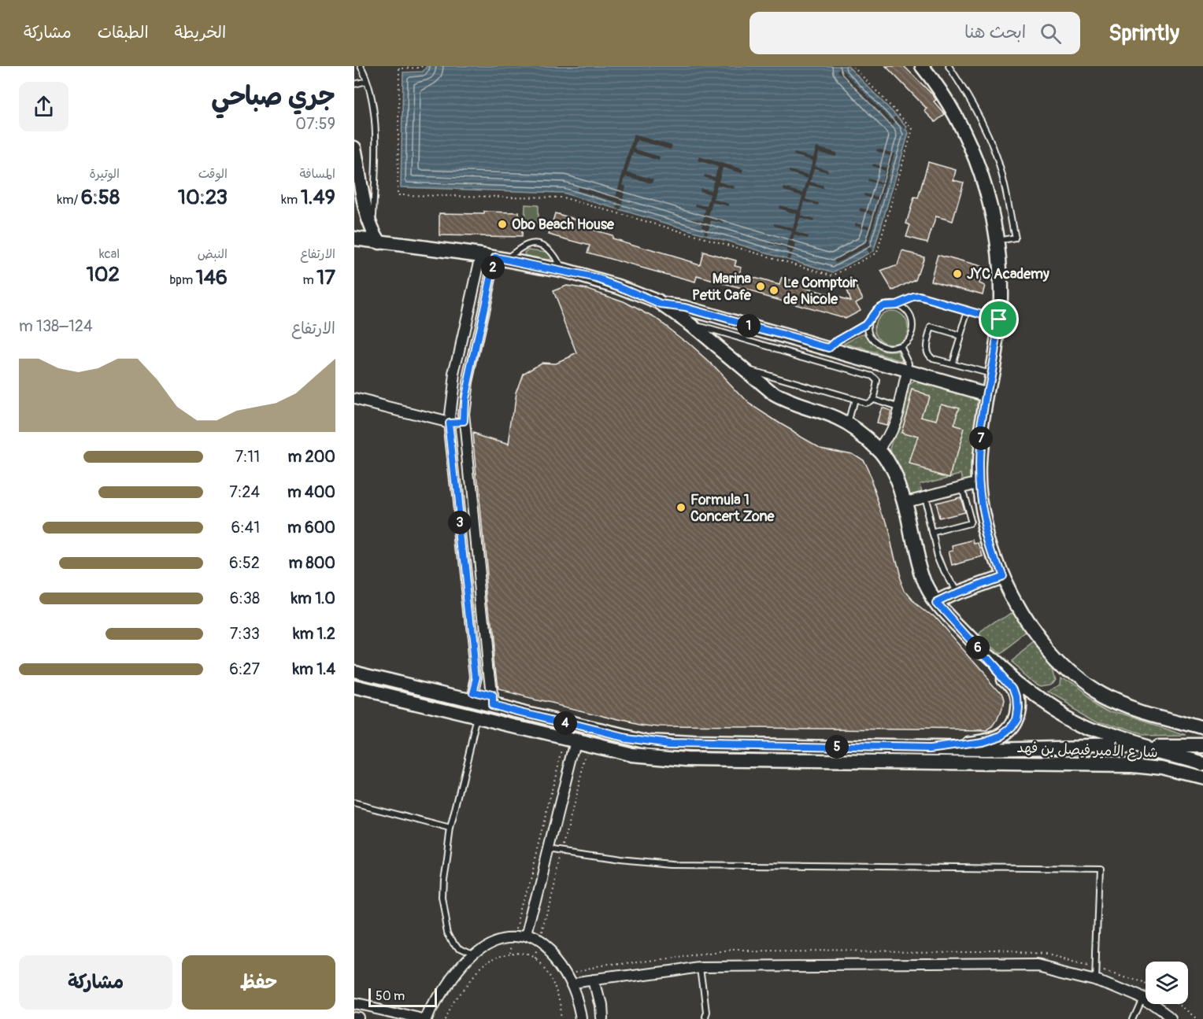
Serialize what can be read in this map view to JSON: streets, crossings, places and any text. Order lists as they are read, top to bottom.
{
  "streets": {
    "main road": ["شارع الأمير فيصل بن فهد"]
  },
  "places": [
    "Obo Beach House",
    "JYC Academy",
    "Marina Petit Cafe",
    "Le Comptoir de Nicole",
    "Formula 1 Concert Zone"
  ],
  "scale_bar": "50 m",
  "page": {
    "header": "Sprintly",
    "search": "ابحث هنا",
    "nav": ["الخريطة", "الطبقات", "مشاركة"],
    "heading": ["جري صباحي", "07:59"],
    "stats": [
      ["المسافة", "1.49 km"],
      ["الوقت", "10:23"],
      ["الوتيرة", "6:58 /km"],
      ["الارتفاع", "17 m"],
      ["النبض", "146 bpm"],
      ["kcal", "102"]
    ],
    "pins": [
      "2",
      "1",
      "7",
      "3",
      "6",
      "4",
      "5"
    ],
    "chart": ["الارتفاع", "124–138 m"],
    "list": [
      {
        "name": "200 m",
        "note": "7:11"
      },
      {
        "name": "400 m",
        "note": "7:24"
      },
      {
        "name": "600 m",
        "note": "6:41"
      },
      {
        "name": "800 m",
        "note": "6:52"
      },
      {
        "name": "1.0 km",
        "note": "6:38"
      },
      {
        "name": "1.2 km",
        "note": "7:33"
      },
      {
        "name": "1.4 km",
        "note": "6:27"
      }
    ],
    "buttons": ["حفظ", "مشاركة"],
    "scale": "50 m"
  }
}
